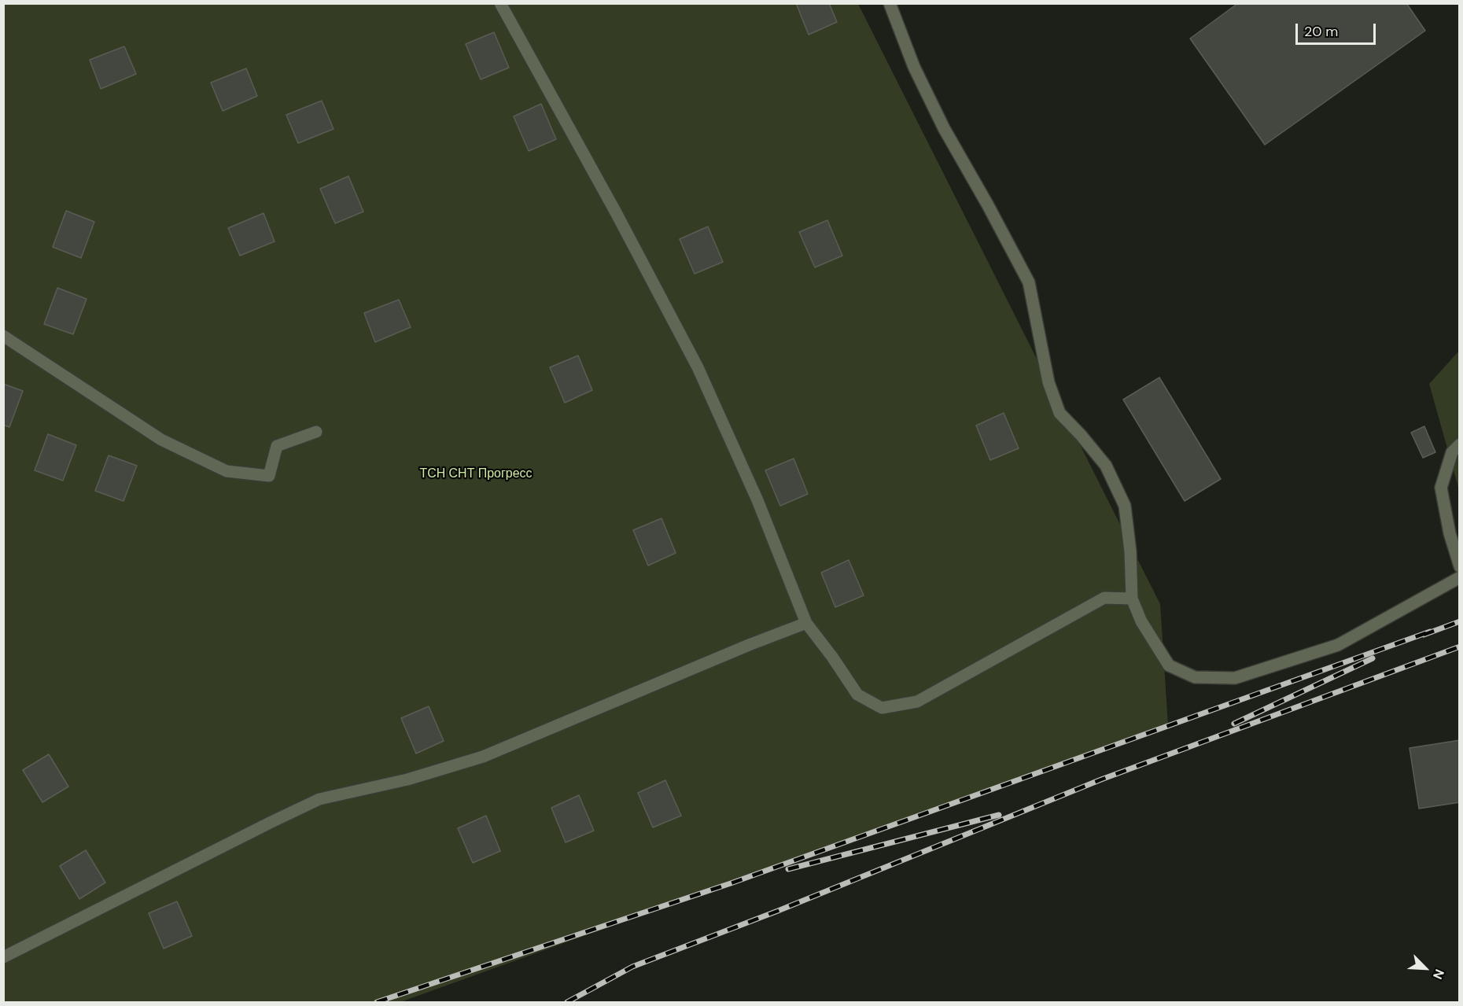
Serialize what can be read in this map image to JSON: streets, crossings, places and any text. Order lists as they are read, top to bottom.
{
  "parks": ["ТСН СНТ Прогресс"],
  "scale_bar": "20 m",
  "north": "bottom right"
}
